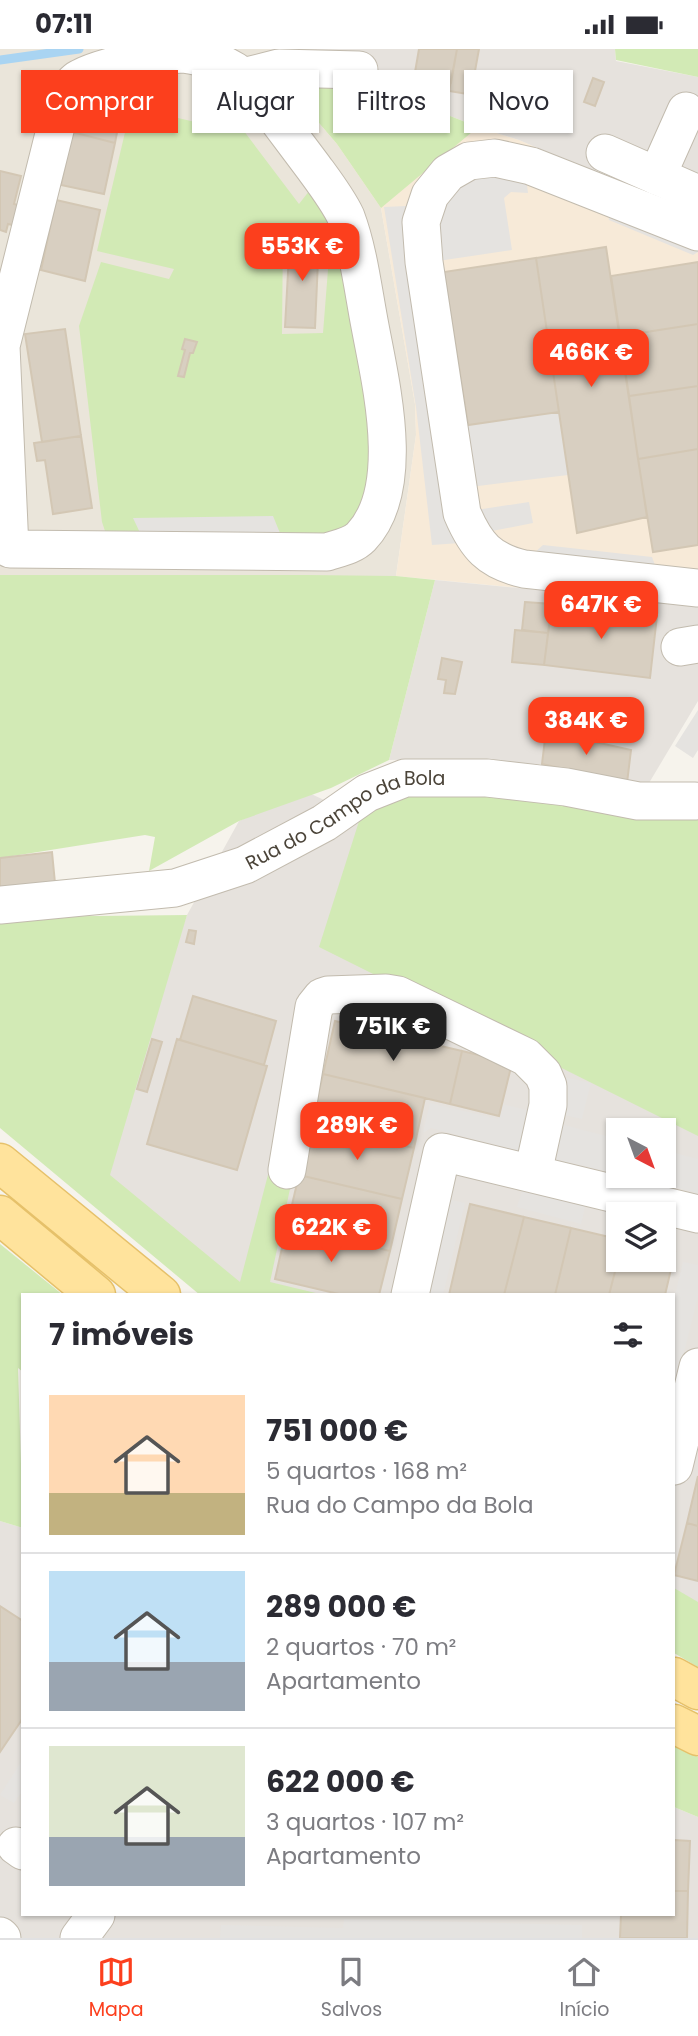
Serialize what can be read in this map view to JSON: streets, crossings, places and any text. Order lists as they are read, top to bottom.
{
  "streets": {
    "street": ["Rua do Campo da Bola"]
  },
  "north": "bottom right",
  "page": {
    "status": "07:11",
    "chip": [
      "Comprar",
      "Alugar",
      "Filtros",
      "Novo"
    ],
    "price": [
      "553K €",
      "466K €",
      "647K €",
      "384K €",
      "751K €",
      "289K €",
      "622K €"
    ],
    "heading": "7 imóveis",
    "list": [
      {
        "name": "751 000 €",
        "note": "5 quartos · 168 m² · Rua do Campo da Bola"
      },
      {
        "name": "289 000 €",
        "note": "2 quartos · 70 m² · Apartamento"
      },
      {
        "name": "622 000 €",
        "note": "3 quartos · 107 m² · Apartamento"
      }
    ],
    "tabs": ["Mapa", "Salvos", "Início"]
  }
}
